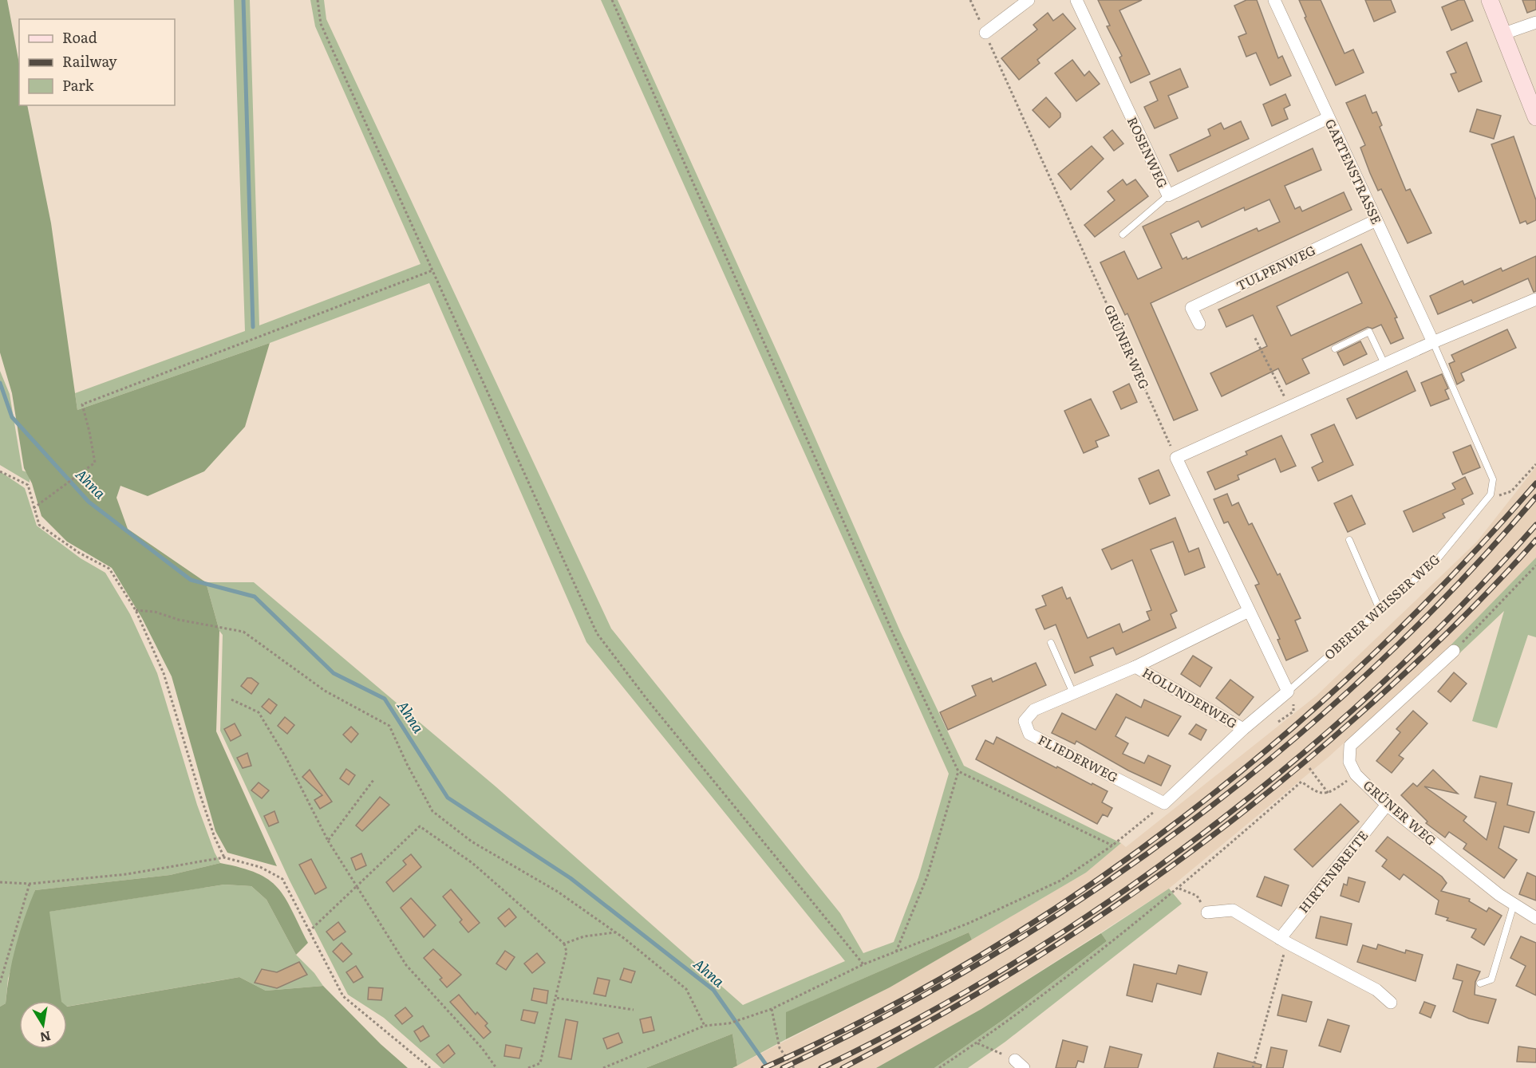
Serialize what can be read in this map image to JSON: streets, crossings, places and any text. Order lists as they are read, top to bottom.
{
  "streets": {
    "street": [
      "ROSENWEG",
      "GARTENSTRASSE",
      "TULPENWEG",
      "GRÜNER WEG",
      "OBERER WEISSER WEG",
      "HOLUNDERWEG",
      "FLIEDERWEG",
      "HIRTENBREITE"
    ]
  },
  "crossings": [
    ["ROSENWEG", "GARTENSTRASSE"],
    ["GARTENSTRASSE", "TULPENWEG"],
    ["GRÜNER WEG", "HIRTENBREITE"],
    ["OBERER WEISSER WEG", "HOLUNDERWEG"],
    ["OBERER WEISSER WEG", "FLIEDERWEG"],
    ["HOLUNDERWEG", "FLIEDERWEG"]
  ],
  "water": ["Ahna"],
  "legend": ["Road", "Railway", "Park"],
  "north": "bottom"
}
